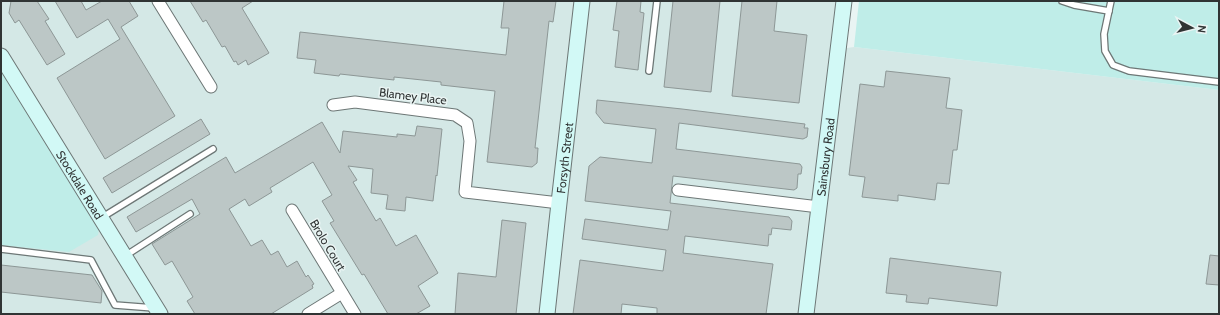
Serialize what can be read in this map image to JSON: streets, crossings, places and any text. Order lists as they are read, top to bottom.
{
  "streets": {
    "street": [
      "Blamey Place",
      "Forsyth Street",
      "Sainsbury Road",
      "Stockdale Road",
      "Brolo Court"
    ]
  },
  "crossings": [
    ["Blamey Place", "Forsyth Street"]
  ],
  "north": "right"
}
